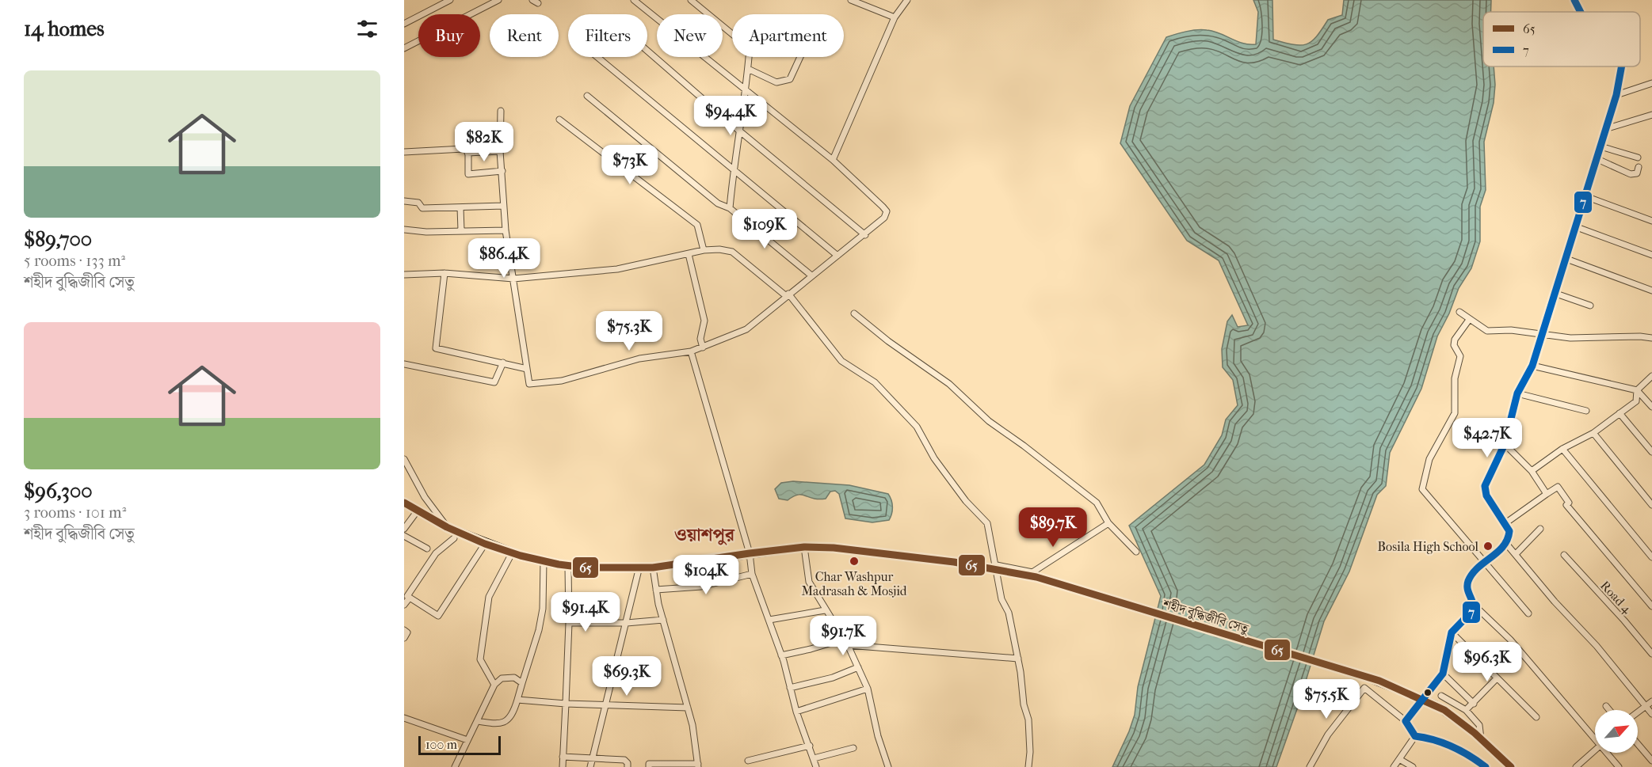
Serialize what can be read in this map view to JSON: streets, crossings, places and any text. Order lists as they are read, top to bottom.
{
  "streets": {
    "main road": ["শহীদ বুদ্ধিজীবি সেতু"],
    "street": ["Road 4"]
  },
  "districts": ["ওয়াশপুর"],
  "places": ["Bosila High School", "Char Washpur Madrasah & Mosjid"],
  "lines": ["transit line 7", "transit line 65"],
  "legend": ["65", "7"],
  "scale_bar": "100 m",
  "north": "top right",
  "page": {
    "heading": "14 homes",
    "chip": [
      "Buy",
      "Rent",
      "Filters",
      "New",
      "Apartment"
    ],
    "list": [
      {
        "name": "$89,700",
        "note": "5 rooms · 133 m² · শহীদ বুদ্ধিজীবি সেতু"
      },
      {
        "name": "$96,300",
        "note": "3 rooms · 101 m² · শহীদ বুদ্ধিজীবি সেতু"
      }
    ],
    "price": [
      "$94.4K",
      "$82K",
      "$73K",
      "$109K",
      "$86.4K",
      "$75.3K",
      "$42.7K",
      "$89.7K",
      "$104K",
      "$91.4K",
      "$91.7K",
      "$96.3K",
      "$69.3K",
      "$75.5K"
    ],
    "scale": "100 m"
  }
}
